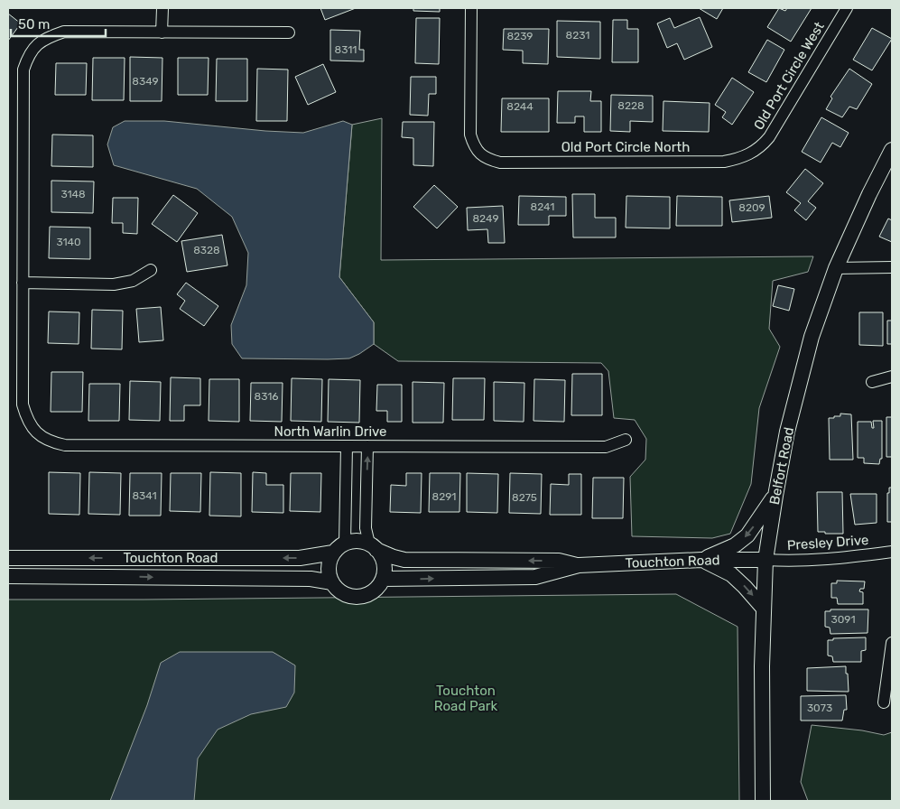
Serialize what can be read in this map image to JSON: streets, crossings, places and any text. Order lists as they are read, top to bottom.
{
  "streets": {
    "street": [
      "Old Port Circle West",
      "Old Port Circle North",
      "North Warlin Drive",
      "Belfort Road",
      "Presley Drive",
      "Touchton Road"
    ]
  },
  "crossings": [
    ["Old Port Circle West", "Old Port Circle North"],
    ["Belfort Road", "Presley Drive"],
    ["Belfort Road", "Touchton Road"],
    ["Presley Drive", "Touchton Road"]
  ],
  "parks": ["Touchton Road Park"],
  "house_numbers": [
    "8231",
    "8239",
    "8311",
    "8349",
    "8228",
    "8244",
    "3148",
    "8241",
    "8209",
    "8249",
    "3140",
    "8328",
    "8316",
    "8341",
    "8291",
    "8275",
    "3091",
    "3073"
  ],
  "scale_bar": "50 m"
}
